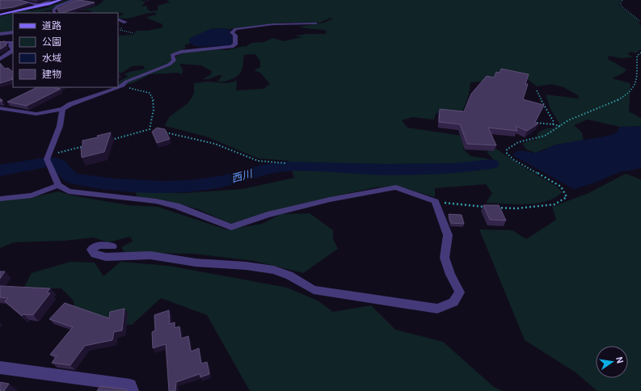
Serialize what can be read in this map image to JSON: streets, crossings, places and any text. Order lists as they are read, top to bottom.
{
  "water": ["西川"],
  "legend": [
    "道路",
    "公園",
    "水域",
    "建物"
  ],
  "north": "right"
}
